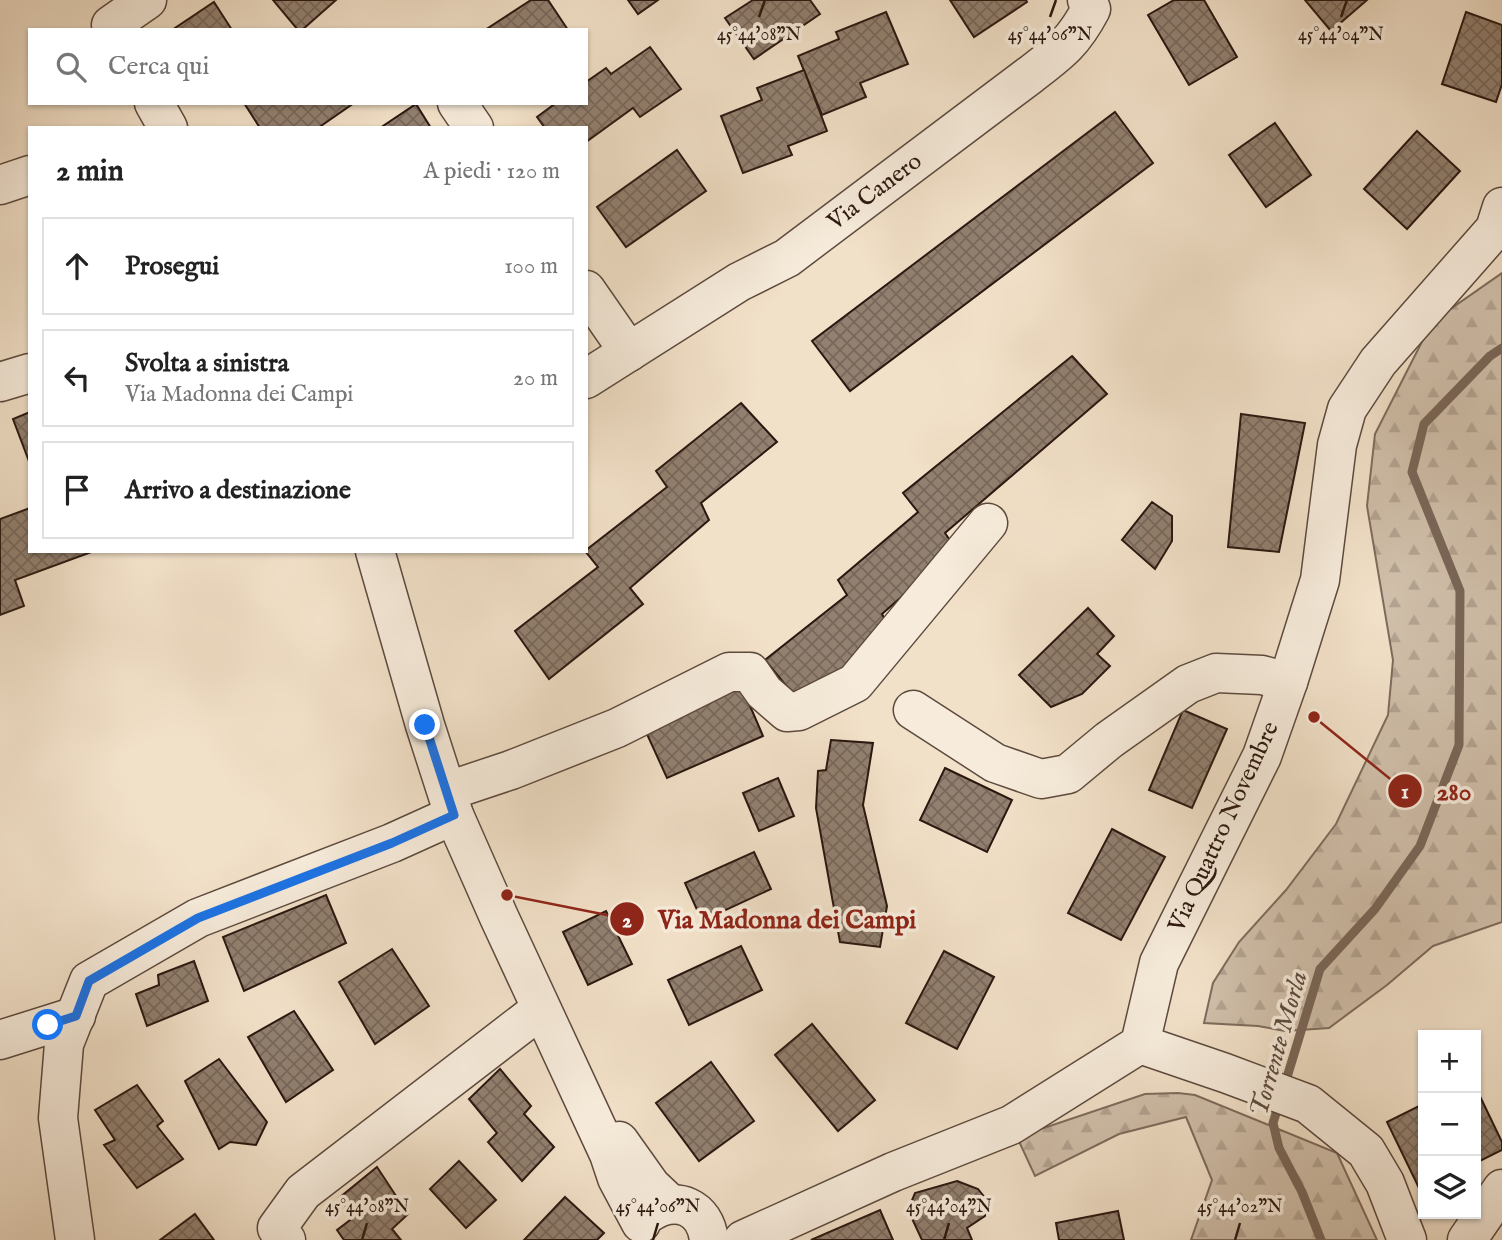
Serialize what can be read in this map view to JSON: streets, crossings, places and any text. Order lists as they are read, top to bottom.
{
  "streets": {
    "street": ["Via Canero", "Via Quattro Novembre"]
  },
  "water": ["Torrente Morla"],
  "places": ["280", "Via Madonna dei Campi"],
  "page": {
    "search": "Cerca qui",
    "heading": ["2 min", "A piedi · 120 m"],
    "list": [
      ["Prosegui", "100 m"],
      ["Svolta a sinistra", "Via Madonna dei Campi", "20 m"],
      "Arrivo a destinazione"
    ],
    "map_buttons": ["+", "−"]
  },
  "coordinates": [
    "45°44'08\"N",
    "45°44'06\"N",
    "45°44'04\"N",
    "45°44'02\"N"
  ]
}
